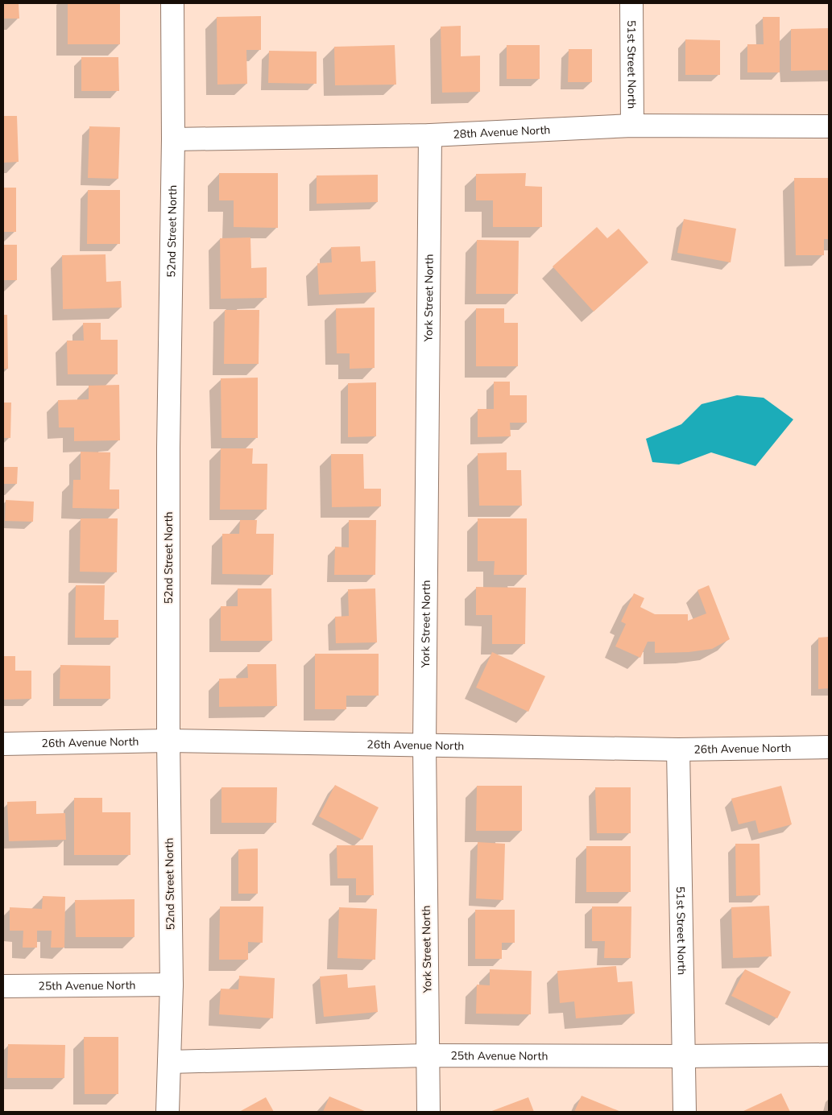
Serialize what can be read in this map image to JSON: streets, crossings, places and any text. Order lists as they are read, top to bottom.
{
  "streets": {
    "street": [
      "51st Street North",
      "28th Avenue North",
      "52nd Street North",
      "York Street North",
      "26th Avenue North",
      "25th Avenue North"
    ]
  },
  "crossings": [
    ["51st Street North", "28th Avenue North"],
    ["51st Street North", "26th Avenue North"],
    ["51st Street North", "25th Avenue North"],
    ["28th Avenue North", "52nd Street North"],
    ["28th Avenue North", "York Street North"],
    ["52nd Street North", "26th Avenue North"],
    ["52nd Street North", "25th Avenue North"],
    ["York Street North", "26th Avenue North"],
    ["York Street North", "25th Avenue North"]
  ]
}
